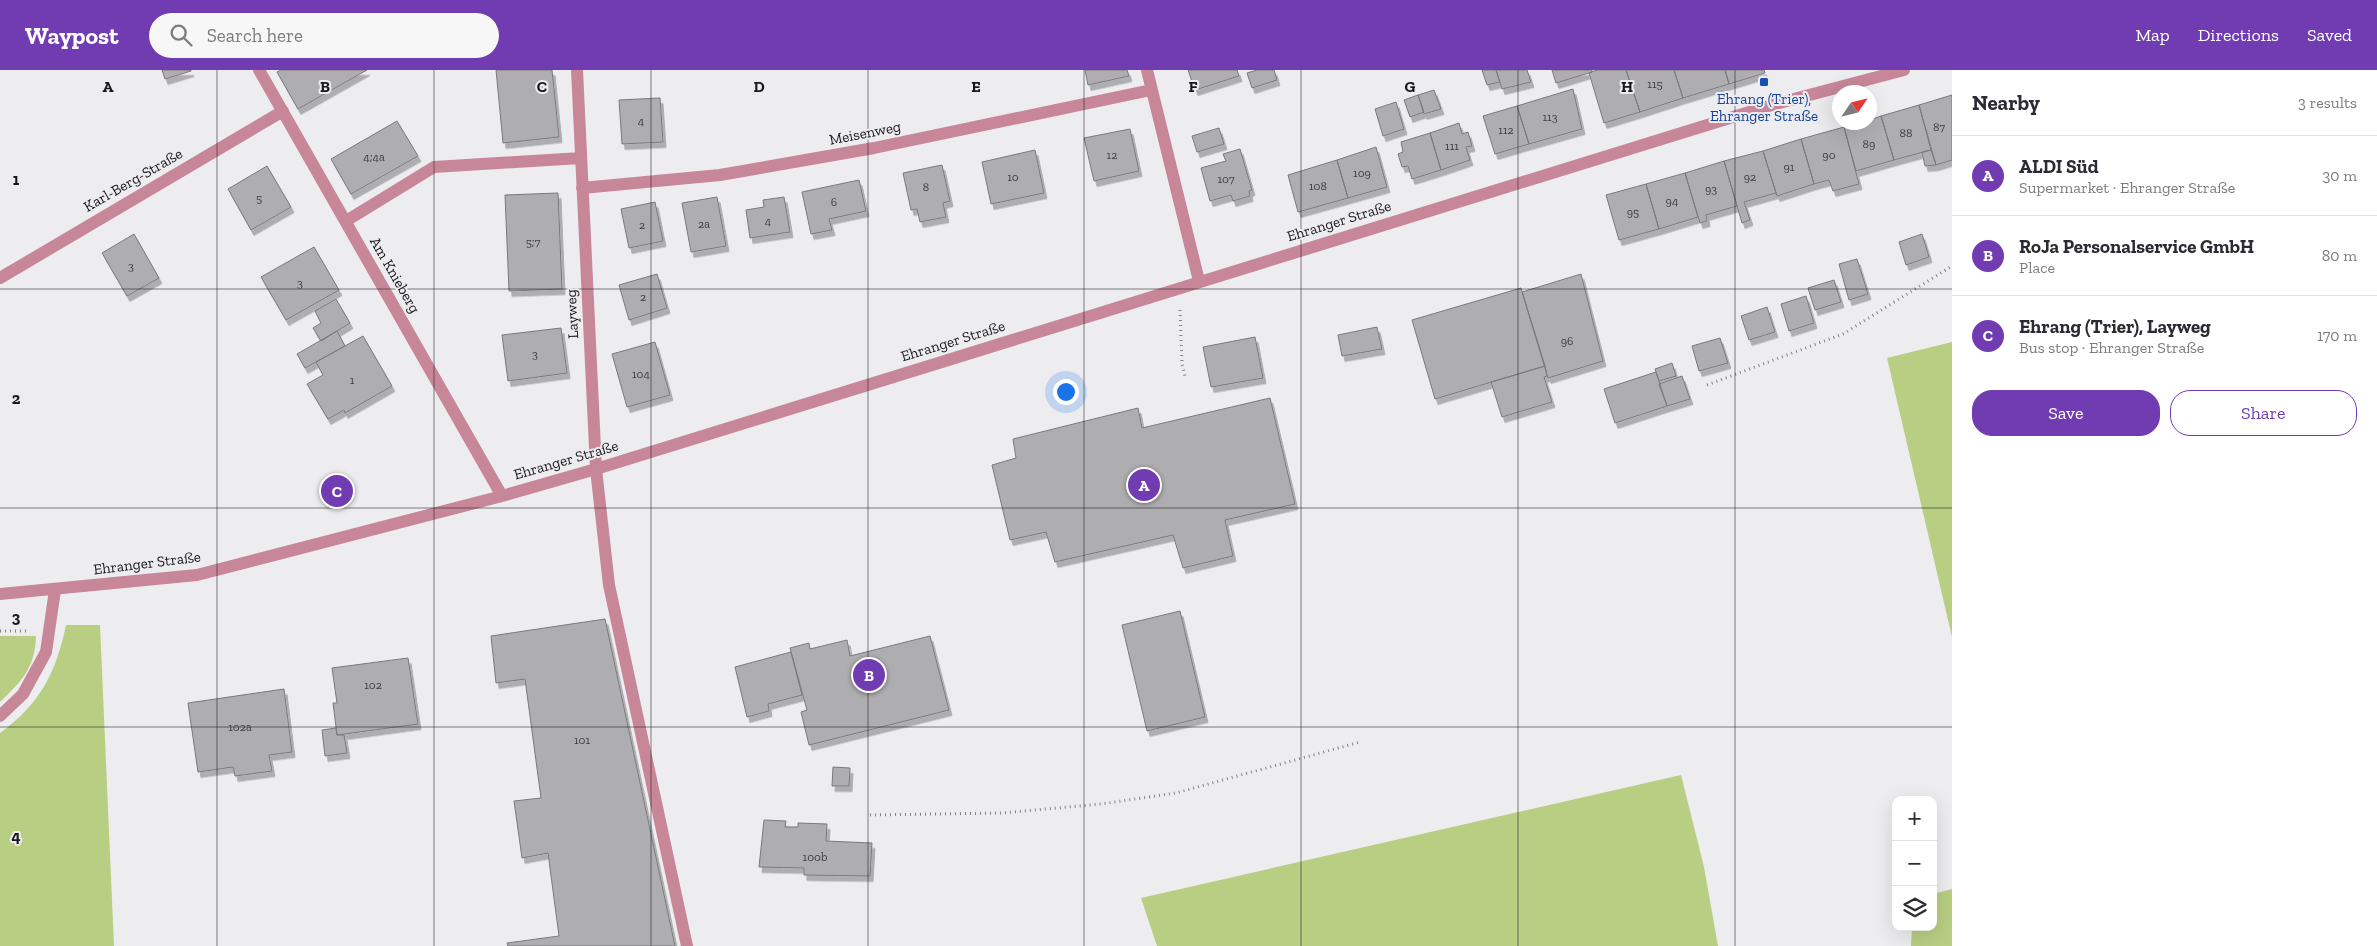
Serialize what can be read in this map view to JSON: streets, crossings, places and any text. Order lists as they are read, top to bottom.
{
  "streets": {
    "street": [
      "Meisenweg",
      "Karl-Berg-Straße",
      "Ehranger Straße",
      "Am Knieberg",
      "Layweg"
    ]
  },
  "crossings": [
    ["Meisenweg", "Layweg"],
    ["Karl-Berg-Straße", "Am Knieberg"],
    ["Ehranger Straße", "Am Knieberg"],
    ["Ehranger Straße", "Layweg"]
  ],
  "places": {
    "transit": ["Ehrang (Trier), Ehranger Straße"]
  },
  "house_numbers": [
    "115",
    "113",
    "4",
    "87",
    "112",
    "88",
    "89",
    "111",
    "12",
    "90",
    "4;4a",
    "91",
    "109",
    "10",
    "92",
    "107",
    "108",
    "8",
    "93",
    "5",
    "94",
    "6",
    "95",
    "4",
    "2a",
    "2",
    "5;7",
    "3",
    "3",
    "2",
    "96",
    "3",
    "104",
    "1",
    "102",
    "102a",
    "101",
    "100b"
  ],
  "north": "top right",
  "page": {
    "header": "Waypost",
    "search": "Search here",
    "nav": ["Map", "Directions", "Saved"],
    "heading": ["Nearby", "3 results"],
    "list": [
      {
        "mark": "A",
        "name": "ALDI Süd",
        "note": "Supermarket · Ehranger Straße",
        "value": "30 m"
      },
      {
        "mark": "B",
        "name": "RoJa Personalservice GmbH",
        "note": "Place",
        "value": "80 m"
      },
      {
        "mark": "C",
        "name": "Ehrang (Trier), Layweg",
        "note": "Bus stop · Ehranger Straße",
        "value": "170 m"
      }
    ],
    "buttons": ["Save", "Share"],
    "pins": ["A", "C", "B"],
    "map_buttons": ["+", "−"]
  },
  "grid": {
    "columns": [
      "A",
      "B",
      "C",
      "D",
      "E",
      "F",
      "G",
      "H"
    ],
    "rows": [
      "1",
      "2",
      "3",
      "4"
    ]
  }
}
